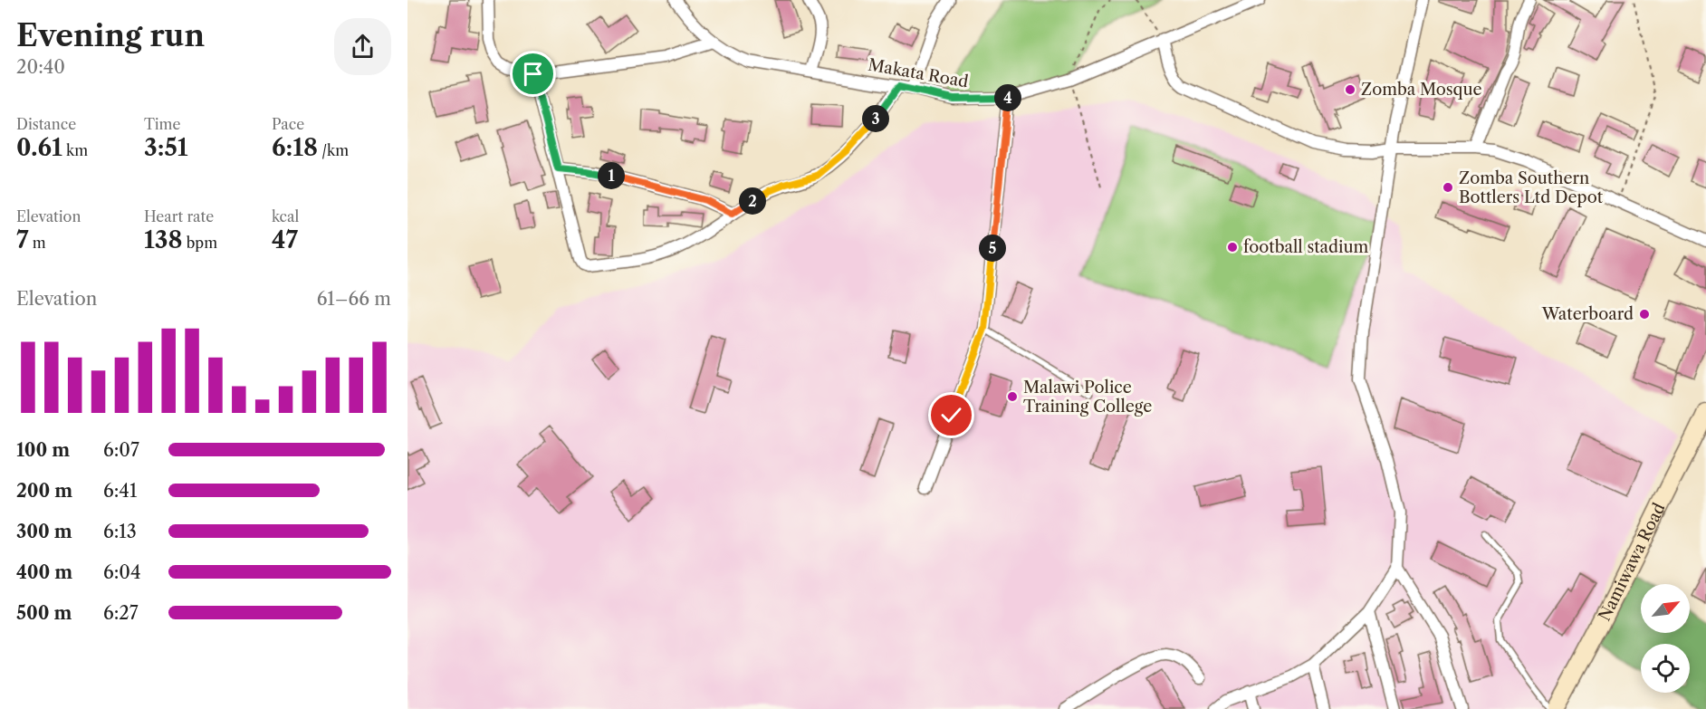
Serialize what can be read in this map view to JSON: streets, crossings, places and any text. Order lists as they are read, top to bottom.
{
  "streets": {
    "street": ["Makata Road", "Namiwawa Road"]
  },
  "places": [
    "Zomba Mosque",
    "Zomba Southern Bottlers Ltd Depot",
    "football stadium",
    "Waterboard",
    "Malawi Police Training College"
  ],
  "north": "top right",
  "page": {
    "heading": ["Evening run", "20:40"],
    "pins": [
      "4",
      "3",
      "1",
      "2",
      "5"
    ],
    "stats": [
      ["Distance", "0.61 km"],
      ["Time", "3:51"],
      ["Pace", "6:18 /km"],
      ["Elevation", "7 m"],
      ["Heart rate", "138 bpm"],
      ["kcal", "47"]
    ],
    "chart": ["Elevation", "61–66 m"],
    "list": [
      {
        "name": "100 m",
        "note": "6:07"
      },
      {
        "name": "200 m",
        "note": "6:41"
      },
      {
        "name": "300 m",
        "note": "6:13"
      },
      {
        "name": "400 m",
        "note": "6:04"
      },
      {
        "name": "500 m",
        "note": "6:27"
      }
    ]
  }
}
